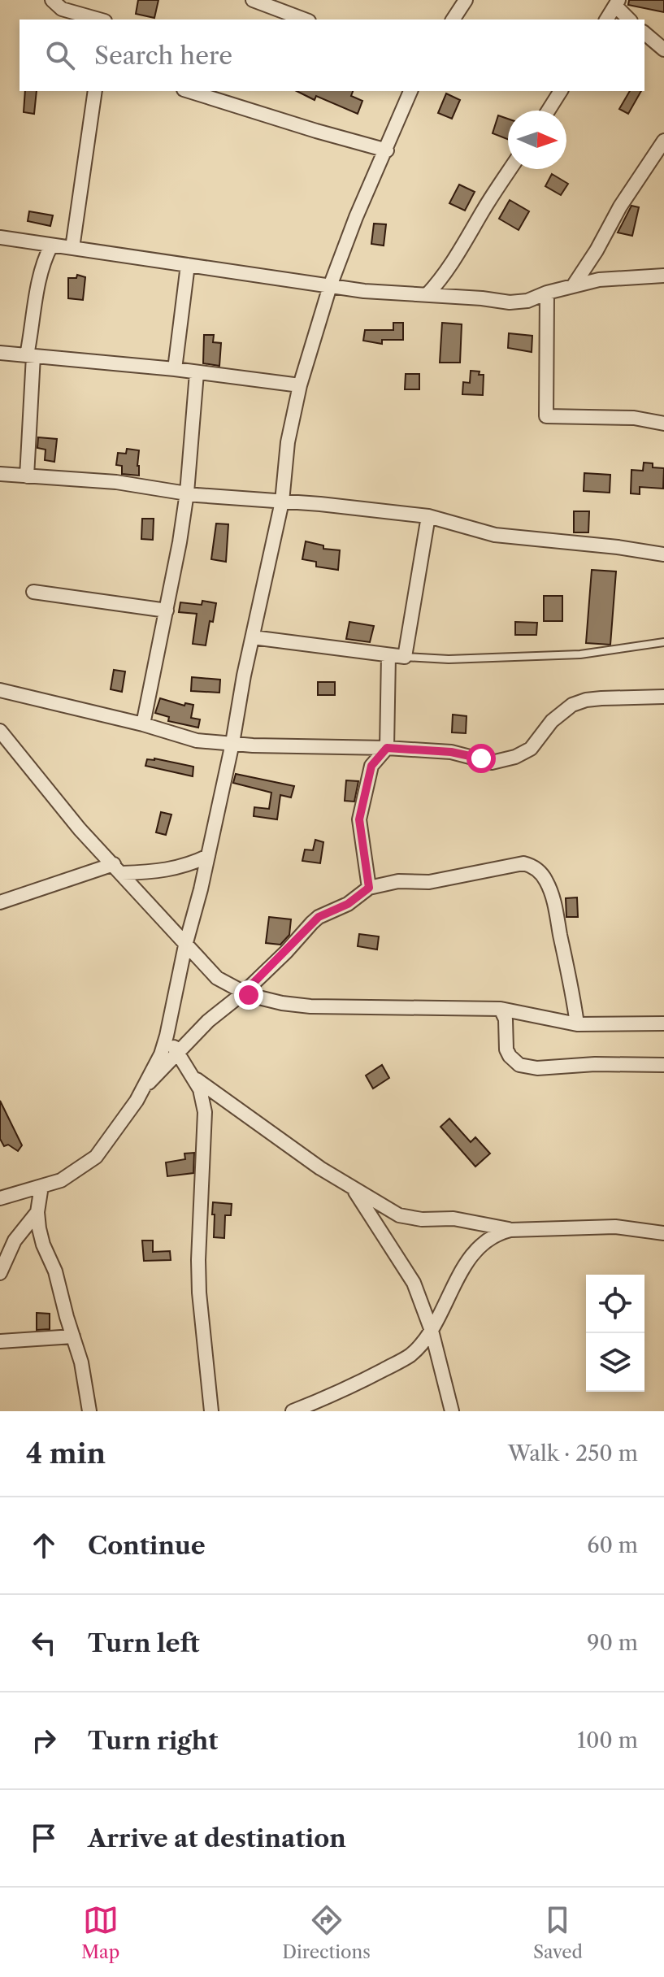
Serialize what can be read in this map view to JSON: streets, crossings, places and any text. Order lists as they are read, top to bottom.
{
  "north": "right",
  "page": {
    "search": "Search here",
    "heading": ["4 min", "Walk · 250 m"],
    "list": [
      ["Continue", "60 m"],
      ["Turn left", "90 m"],
      ["Turn right", "100 m"],
      "Arrive at destination"
    ],
    "nav": ["Map", "Directions", "Saved"]
  }
}
